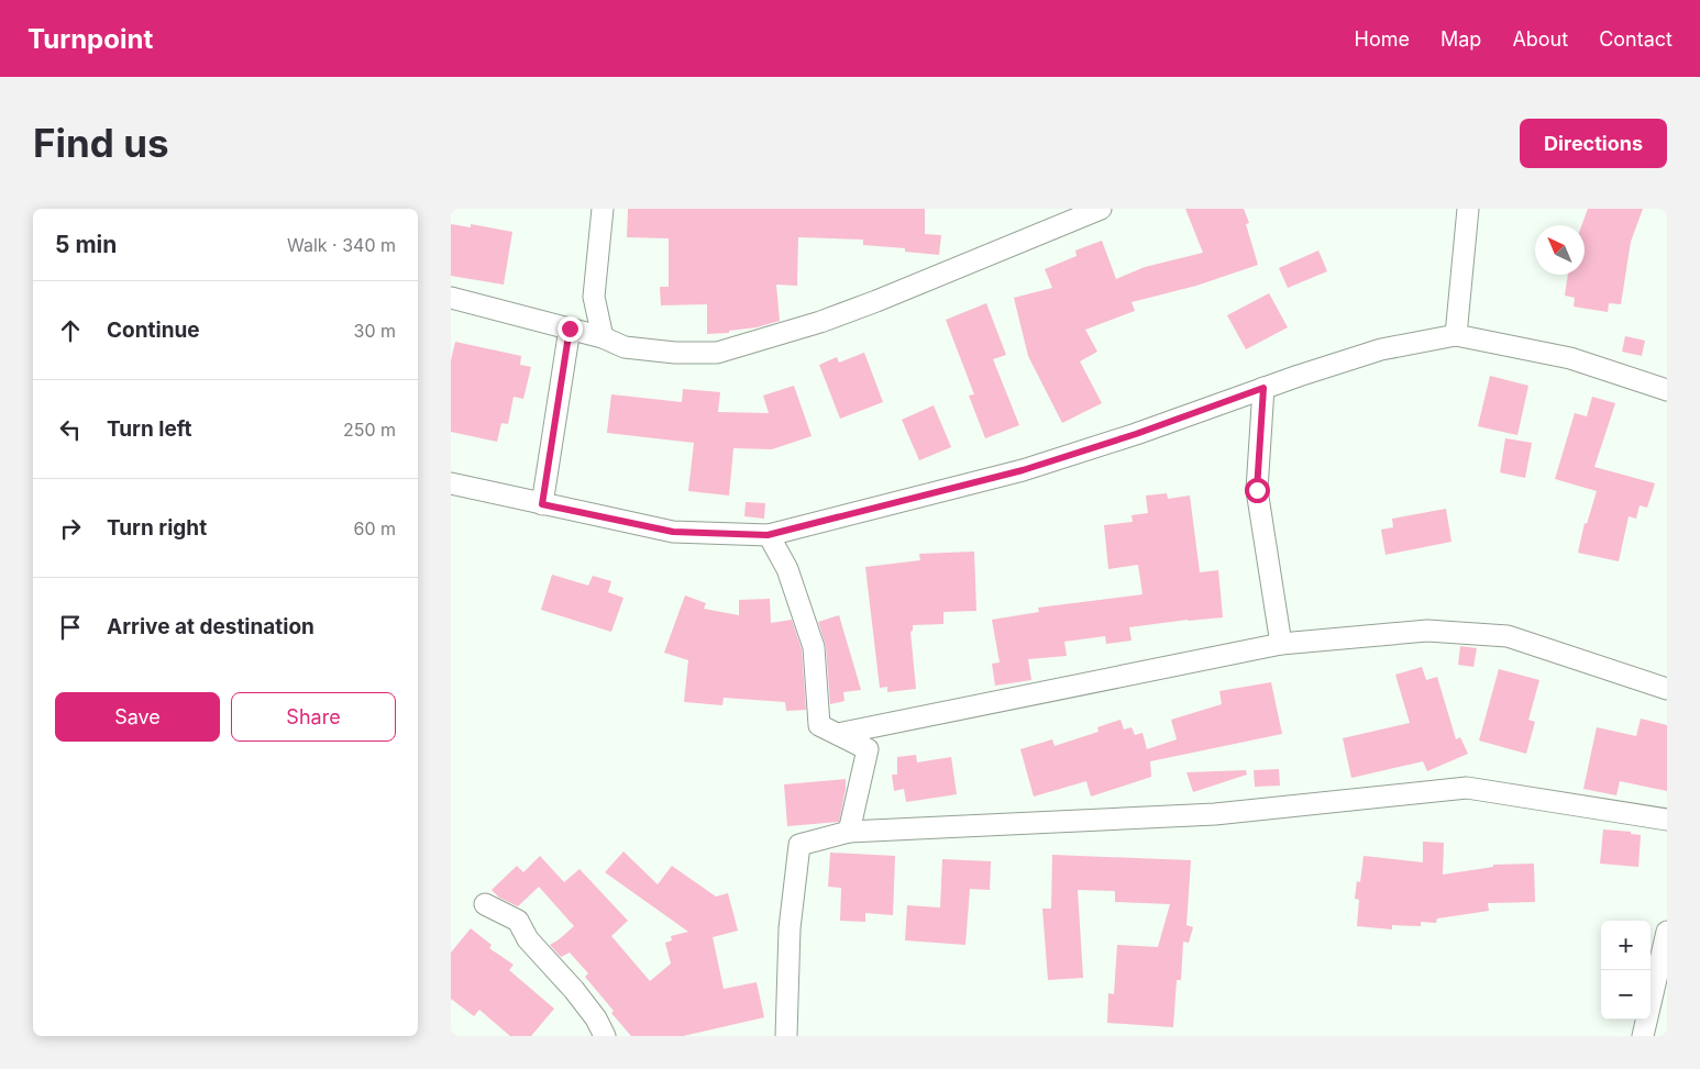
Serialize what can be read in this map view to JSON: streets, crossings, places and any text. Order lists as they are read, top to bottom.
{
  "north": "top left",
  "page": {
    "header": "Turnpoint",
    "nav": [
      "Home",
      "Map",
      "About",
      "Contact"
    ],
    "buttons": [
      "Directions",
      ["Save", "Share"]
    ],
    "title": "Find us",
    "heading": ["5 min", "Walk · 340 m"],
    "list": [
      ["Continue", "30 m"],
      ["Turn left", "250 m"],
      ["Turn right", "60 m"],
      "Arrive at destination"
    ],
    "map_buttons": ["+", "−"]
  }
}
